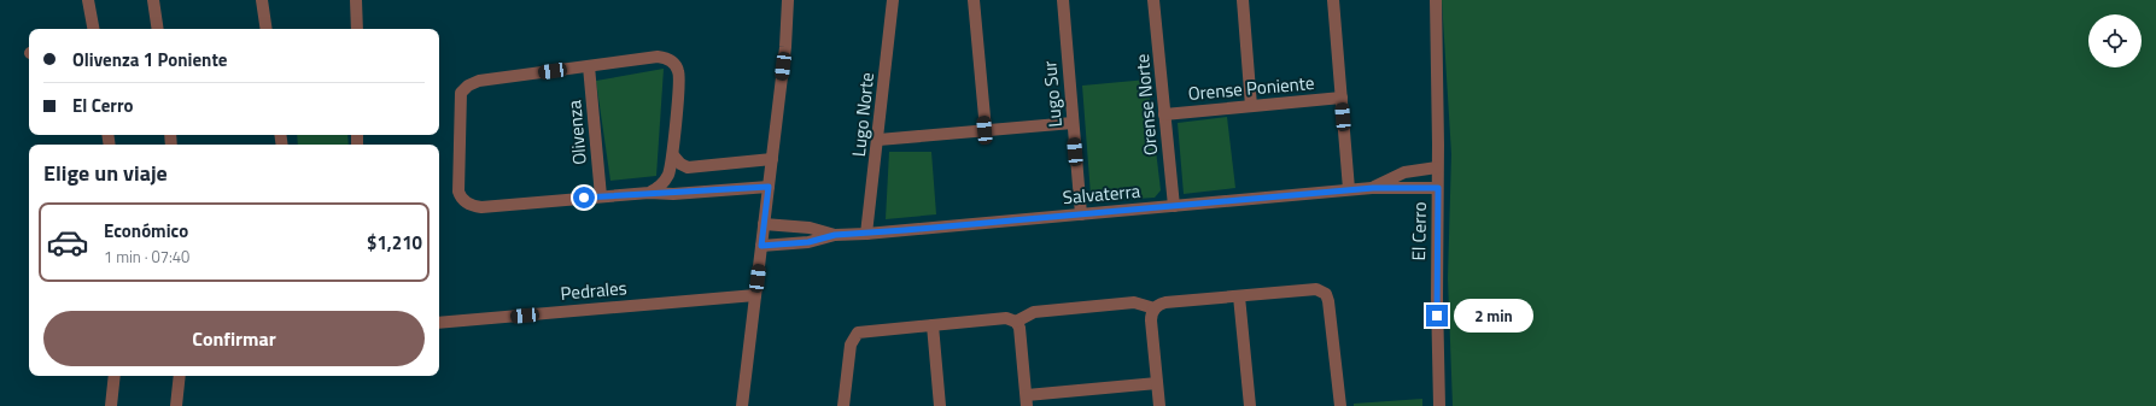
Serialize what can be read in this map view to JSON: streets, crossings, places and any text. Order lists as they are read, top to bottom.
{
  "streets": {
    "street": [
      "Orense Poniente",
      "Lugo Sur",
      "Orense Norte",
      "Lugo Norte",
      "Olivenza",
      "Salvaterra",
      "El Cerro",
      "Pedrales"
    ]
  },
  "crossings": [
    ["Orense Poniente", "Orense Norte"],
    ["Lugo Sur", "Salvaterra"],
    ["Orense Norte", "Salvaterra"],
    ["Lugo Norte", "Salvaterra"],
    ["Salvaterra", "El Cerro"]
  ],
  "page": {
    "banner": ["Olivenza 1 Poniente", "El Cerro"],
    "heading": "Elige un viaje",
    "list": [
      {
        "name": "Económico",
        "note": "1 min · 07:40",
        "value": "$1,210"
      }
    ],
    "bubble": "2 min",
    "buttons": "Confirmar"
  }
}
